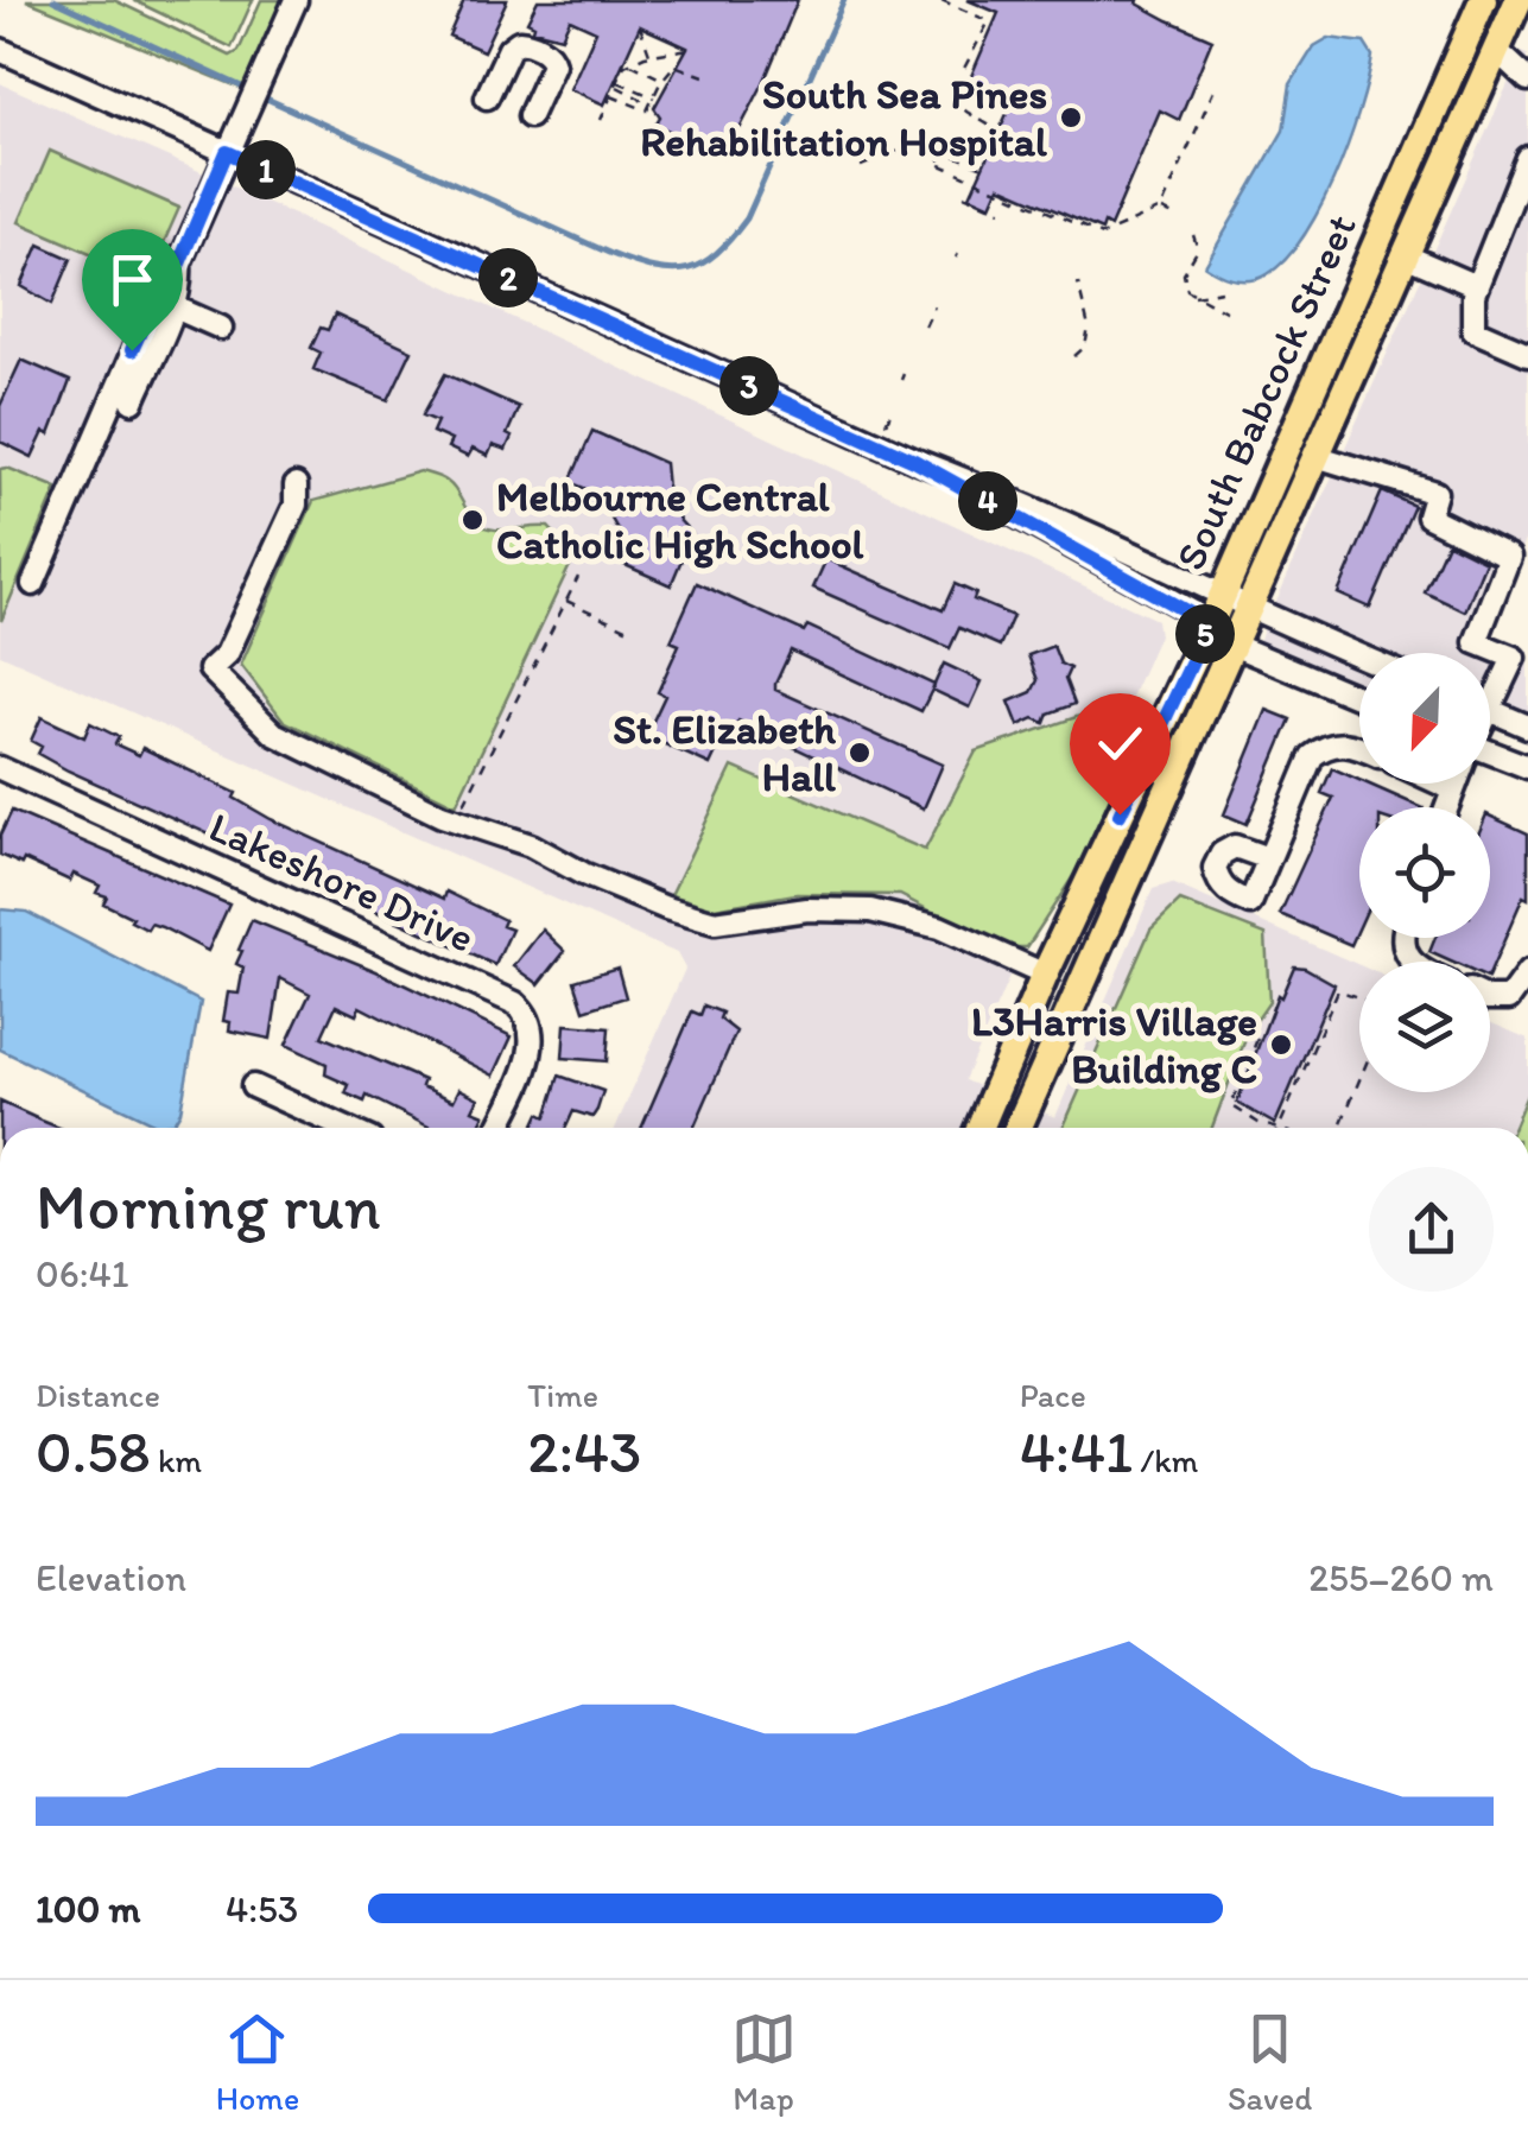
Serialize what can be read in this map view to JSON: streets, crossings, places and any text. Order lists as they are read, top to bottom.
{
  "streets": {
    "main road": ["South Babcock Street"],
    "street": ["Lakeshore Drive"]
  },
  "places": [
    "South Sea Pines Rehabilitation Hospital",
    "Melbourne Central Catholic High School",
    "St. Elizabeth Hall",
    "L3Harris Village Building C"
  ],
  "north": "bottom left",
  "page": {
    "pins": [
      "1",
      "2",
      "3",
      "4",
      "5"
    ],
    "heading": ["Morning run", "06:41"],
    "stats": [
      ["Distance", "0.58 km"],
      ["Time", "2:43"],
      ["Pace", "4:41 /km"]
    ],
    "chart": ["Elevation", "255–260 m"],
    "list": [
      {
        "name": "100 m",
        "note": "4:53"
      }
    ],
    "tabs": ["Home", "Map", "Saved"]
  }
}
